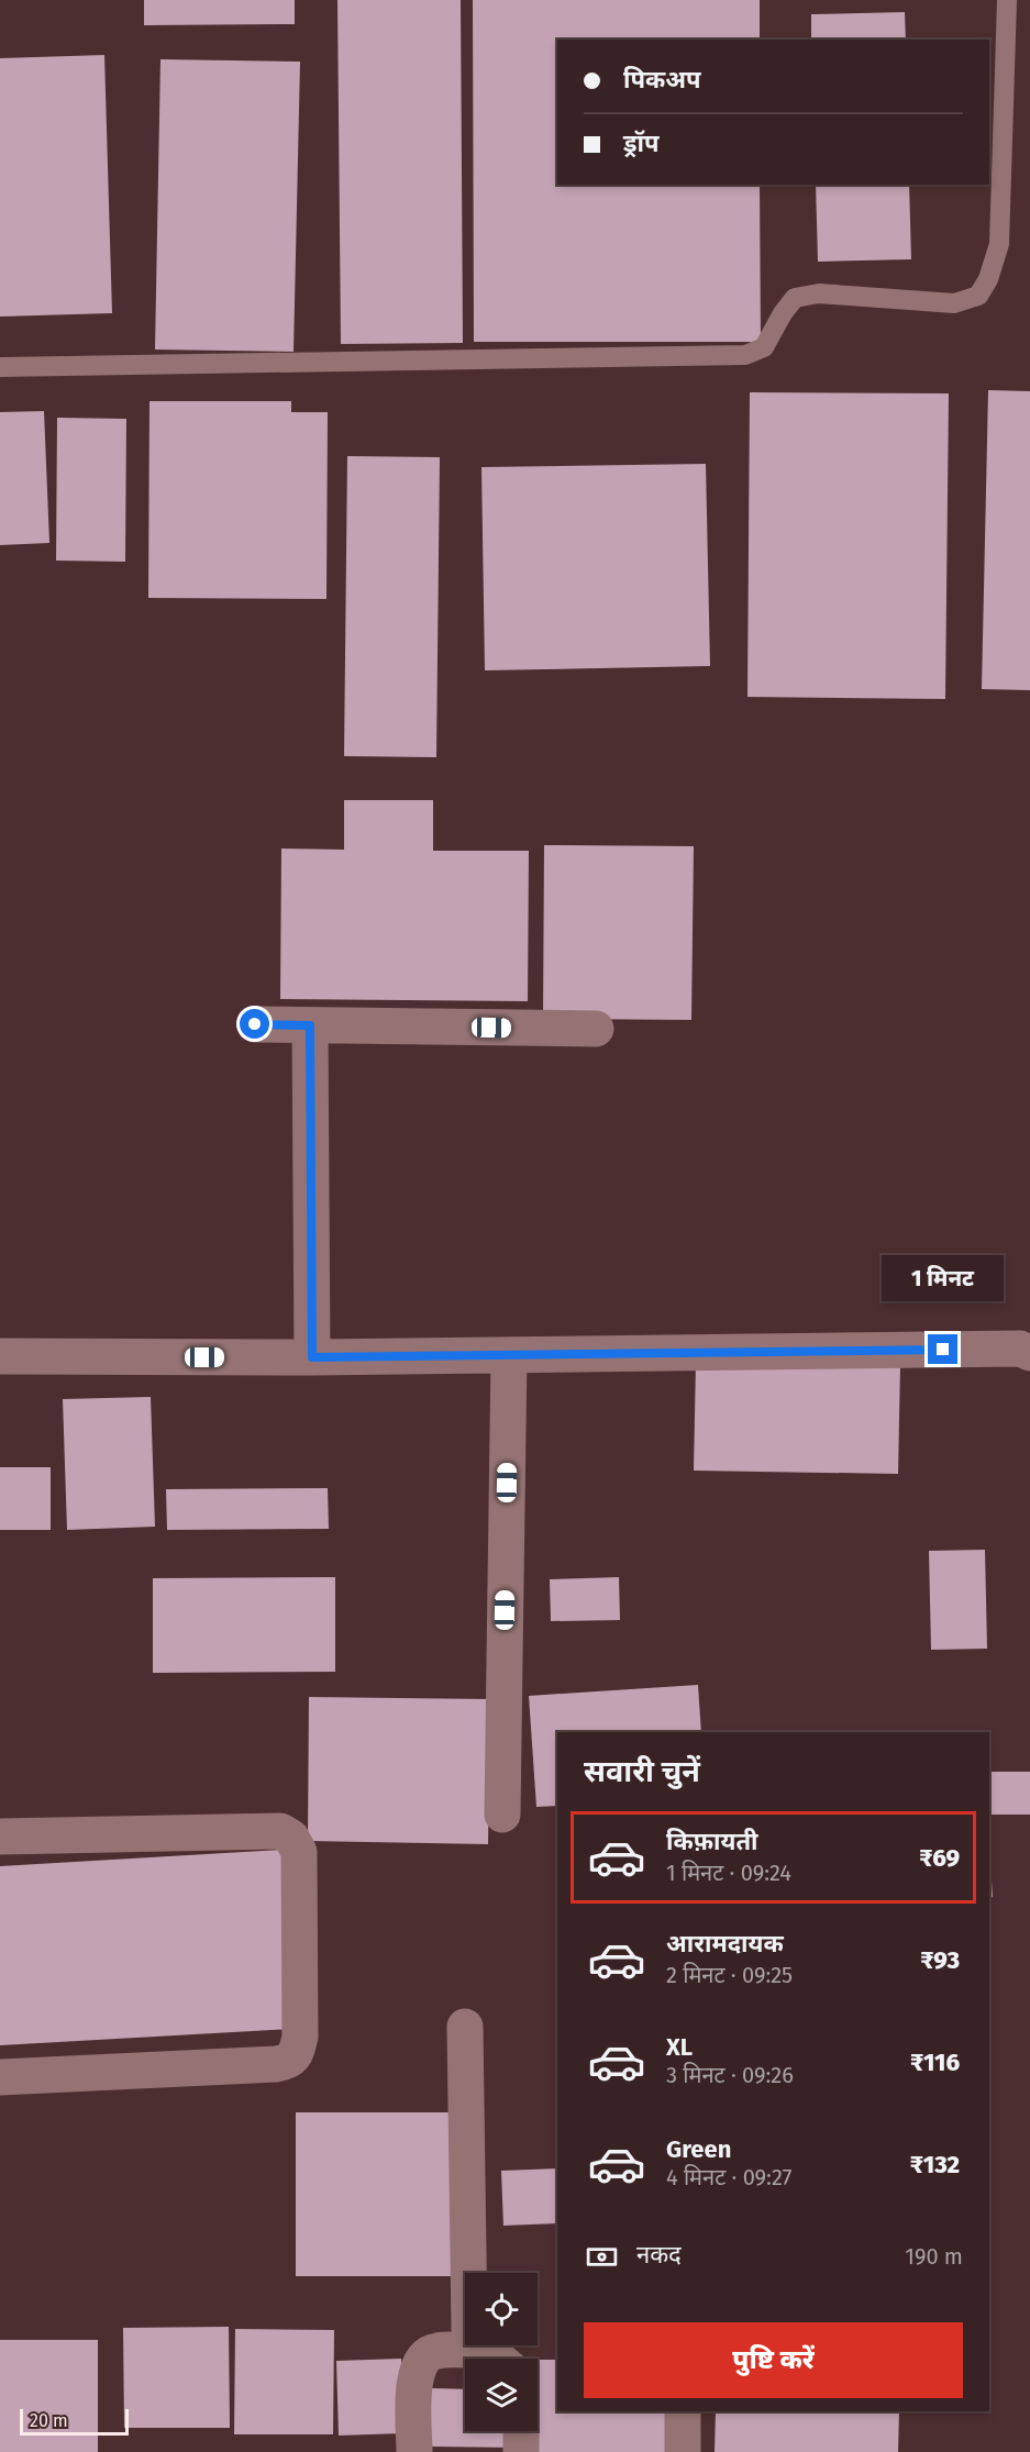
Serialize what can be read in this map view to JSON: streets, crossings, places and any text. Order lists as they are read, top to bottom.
{
  "scale_bar": "20 m",
  "page": {
    "banner": ["पिकअप", "ड्रॉप"],
    "bubble": "1 मिनट",
    "heading": "सवारी चुनें",
    "list": [
      {
        "name": "किफ़ायती",
        "note": "1 मिनट · 09:24",
        "value": "₹69"
      },
      {
        "name": "आरामदायक",
        "note": "2 मिनट · 09:25",
        "value": "₹93"
      },
      {
        "name": "XL",
        "note": "3 मिनट · 09:26",
        "value": "₹116"
      },
      {
        "name": "Green",
        "note": "4 मिनट · 09:27",
        "value": "₹132"
      }
    ],
    "pay": ["नकद", "190 m"],
    "buttons": "पुष्टि करें",
    "scale": "20 m"
  }
}
